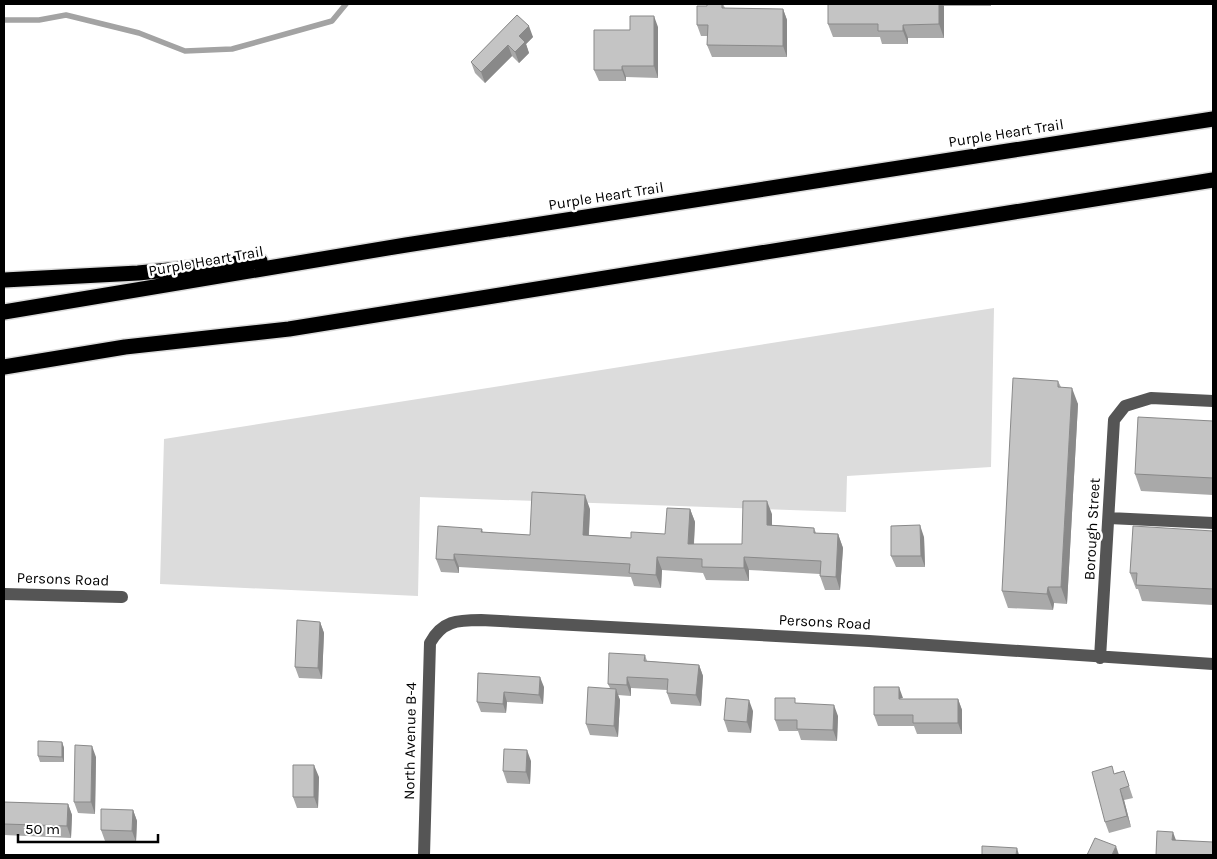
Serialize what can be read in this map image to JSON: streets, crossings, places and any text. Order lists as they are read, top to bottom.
{
  "streets": {
    "highway": ["Purple Heart Trail"],
    "street": ["Borough Street", "Persons Road", "North Avenue B-4"]
  },
  "crossings": [
    ["Borough Street", "Persons Road"],
    ["Persons Road", "North Avenue B-4"]
  ],
  "scale_bar": "50 m"
}
